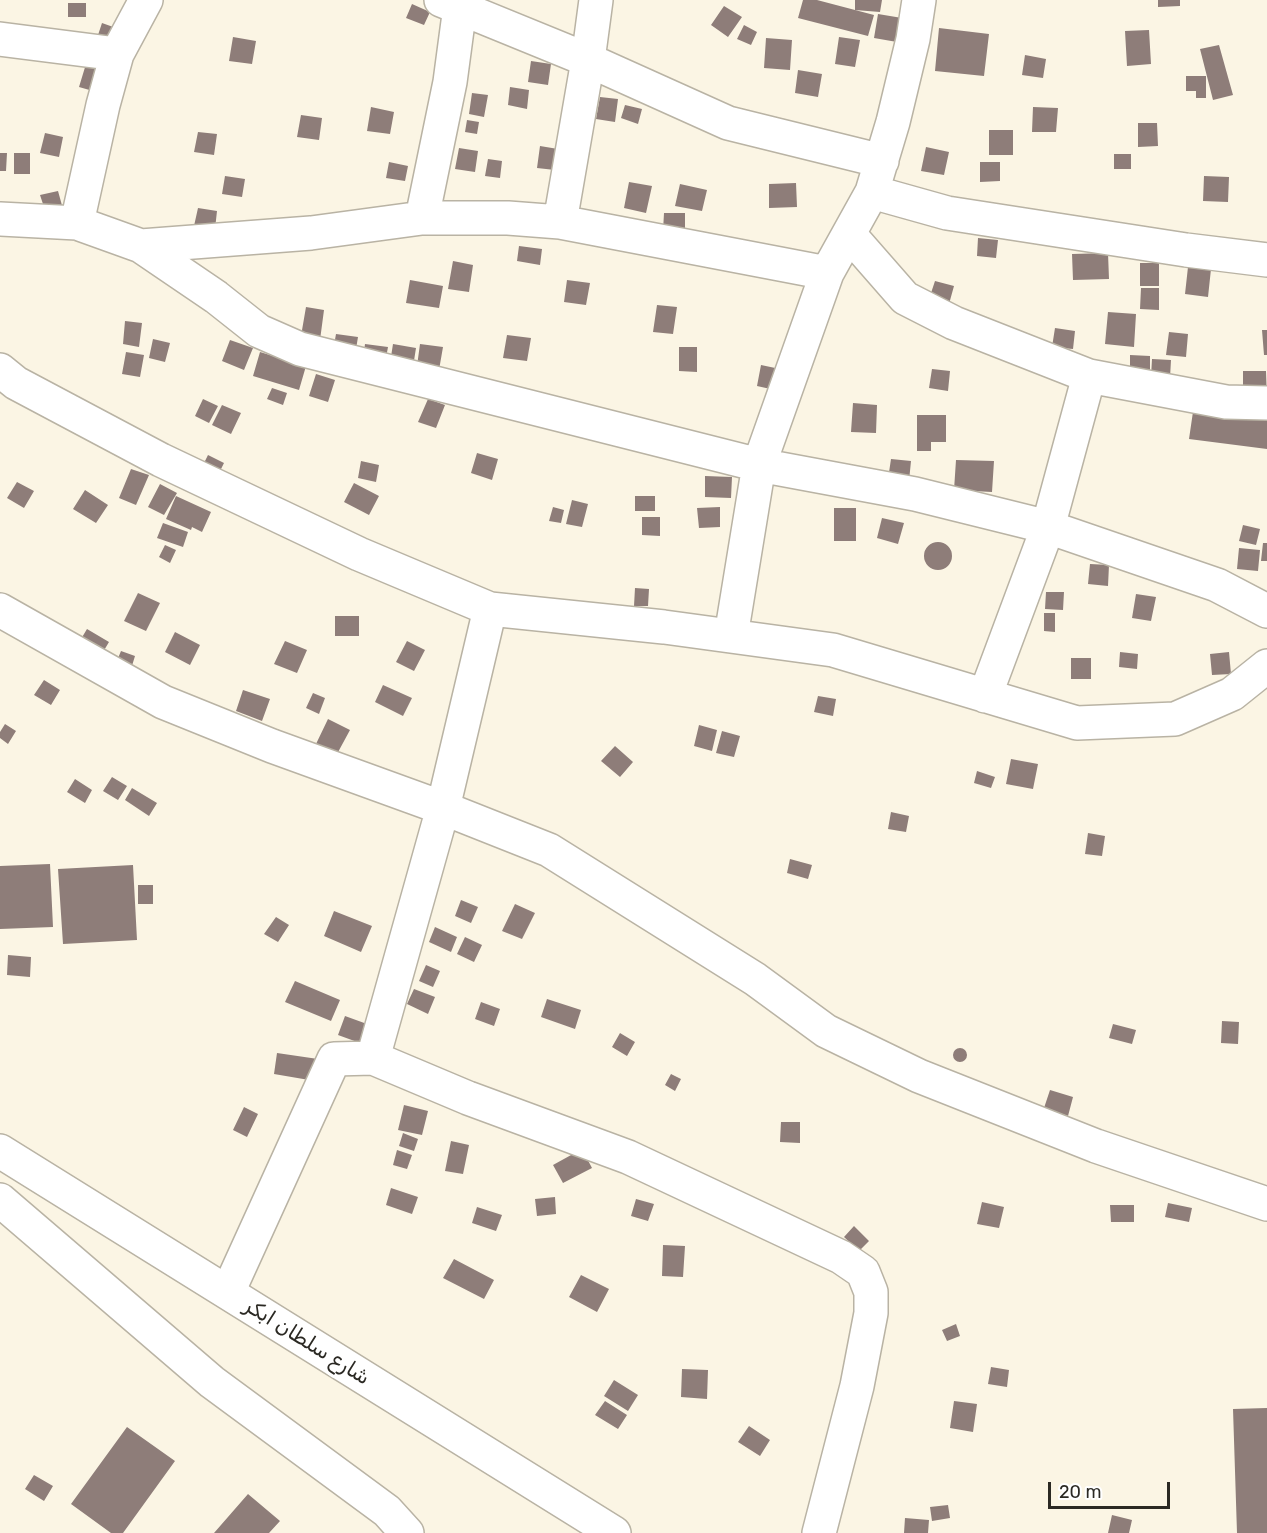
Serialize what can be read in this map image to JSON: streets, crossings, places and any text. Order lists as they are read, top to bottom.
{
  "streets": {
    "main road": ["شارع سلطان ابكر"]
  },
  "scale_bar": "20 m"
}
